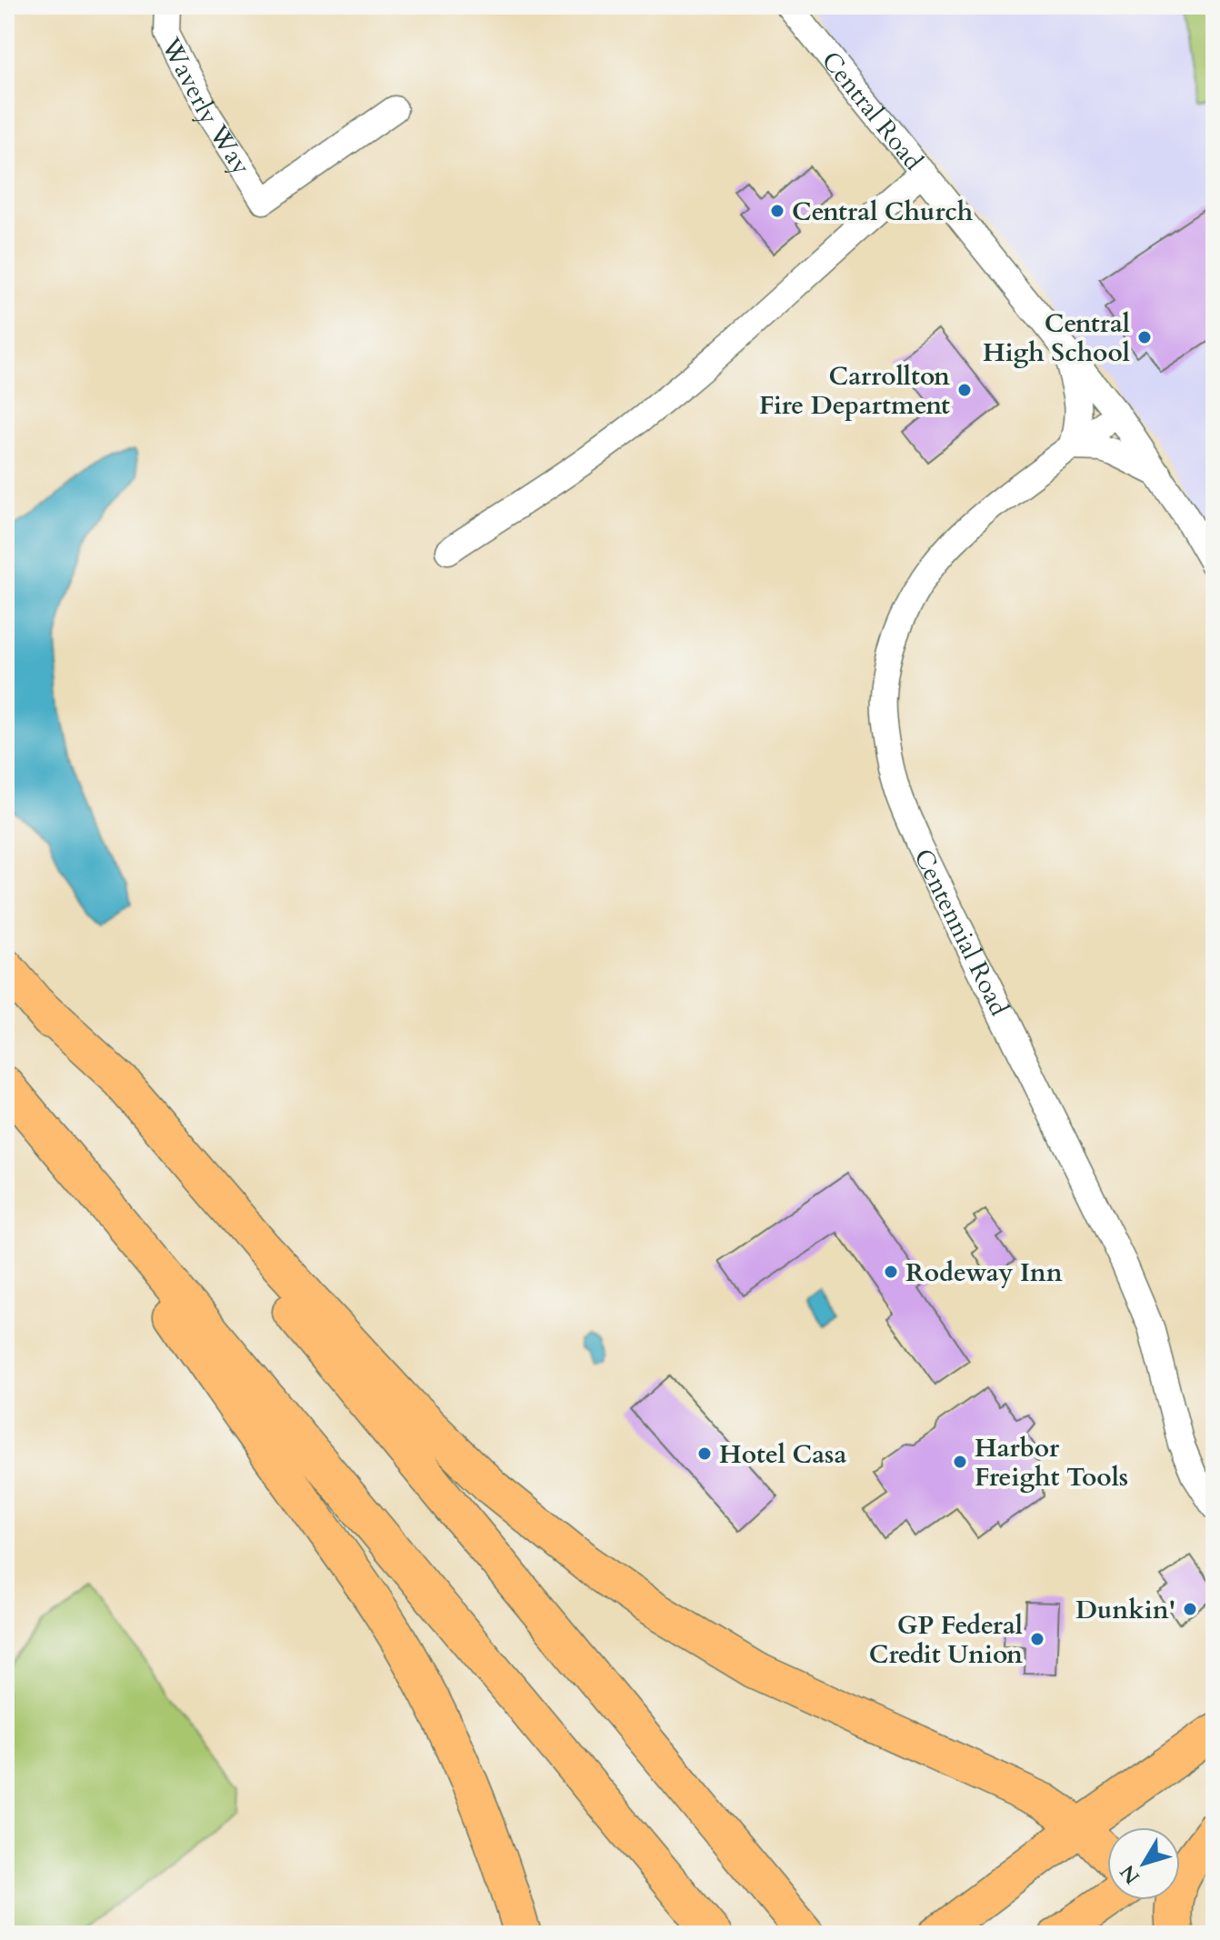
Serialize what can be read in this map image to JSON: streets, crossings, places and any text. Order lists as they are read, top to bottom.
{
  "streets": {
    "street": ["Waverly Way", "Central Road", "Centennial Road"]
  },
  "crossings": [
    ["Central Road", "Centennial Road"]
  ],
  "places": [
    "Central Church",
    "Central High School",
    "Carrollton Fire Department",
    "Rodeway Inn",
    "Hotel Casa",
    "Harbor Freight Tools",
    "Dunkin'",
    "GP Federal Credit Union"
  ],
  "north": "bottom left"
}
